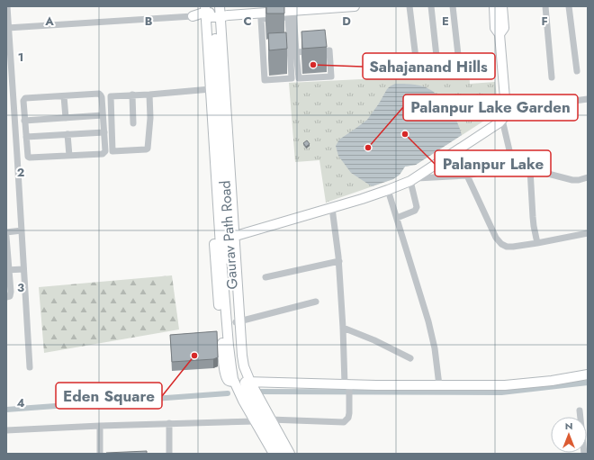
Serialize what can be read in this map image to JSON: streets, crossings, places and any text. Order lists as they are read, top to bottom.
{
  "streets": {
    "street": ["Gaurav Path Road"]
  },
  "places": [
    "Sahajanand Hills",
    "Palanpur Lake",
    "Palanpur Lake Garden",
    "Eden Square"
  ],
  "north": "top",
  "grid": {
    "columns": [
      "A",
      "B",
      "C",
      "D",
      "E",
      "F"
    ],
    "rows": [
      "1",
      "2",
      "3",
      "4"
    ]
  }
}
